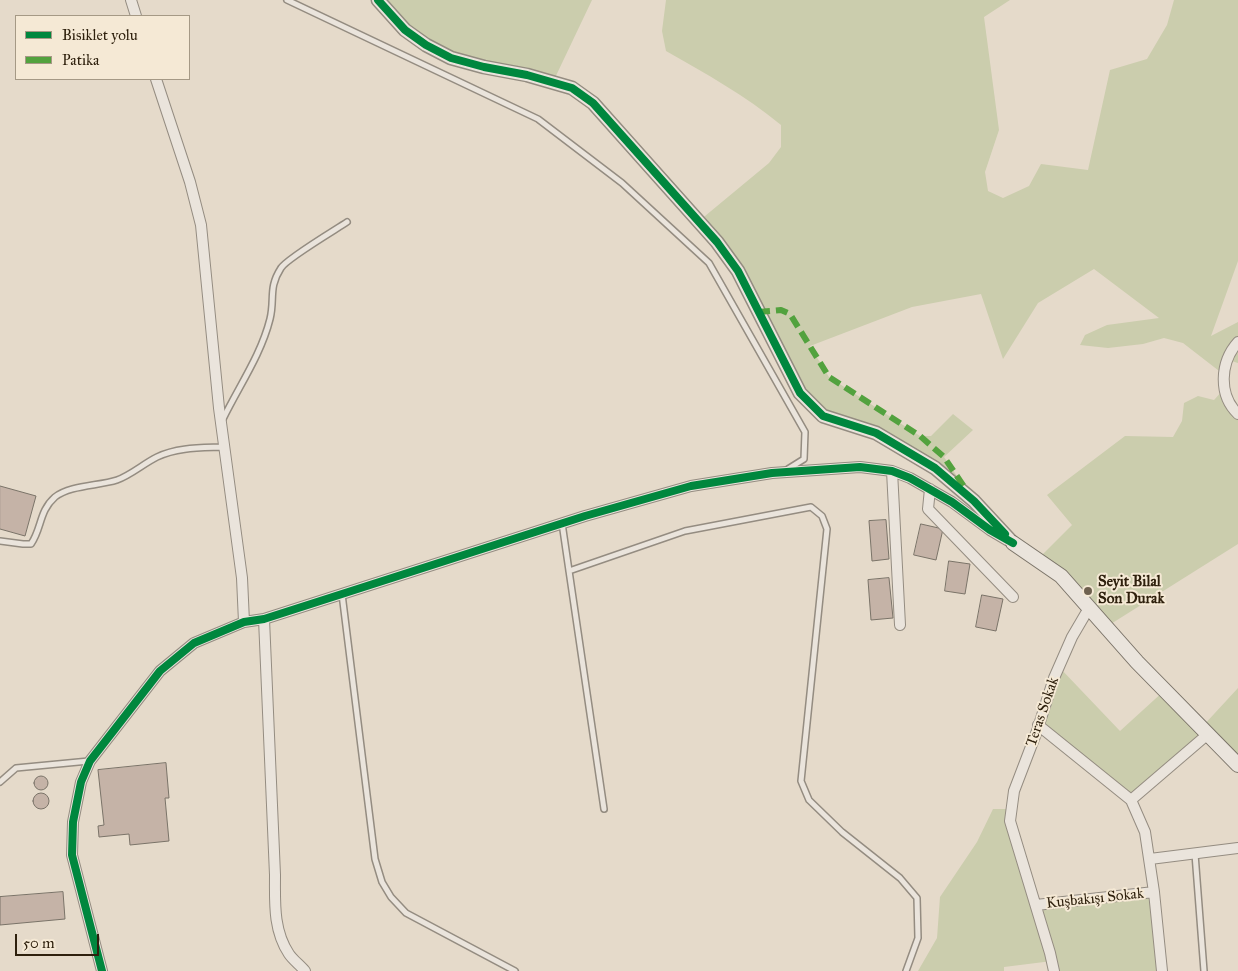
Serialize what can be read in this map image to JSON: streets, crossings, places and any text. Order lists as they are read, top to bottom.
{
  "streets": {
    "street": ["Teras Sokak", "Kuşbakışı Sokak"]
  },
  "crossings": [
    ["Teras Sokak", "Kuşbakışı Sokak"]
  ],
  "places": ["Seyit Bilal Son Durak"],
  "legend": ["Bisiklet yolu", "Patika"],
  "scale_bar": "50 m"
}
